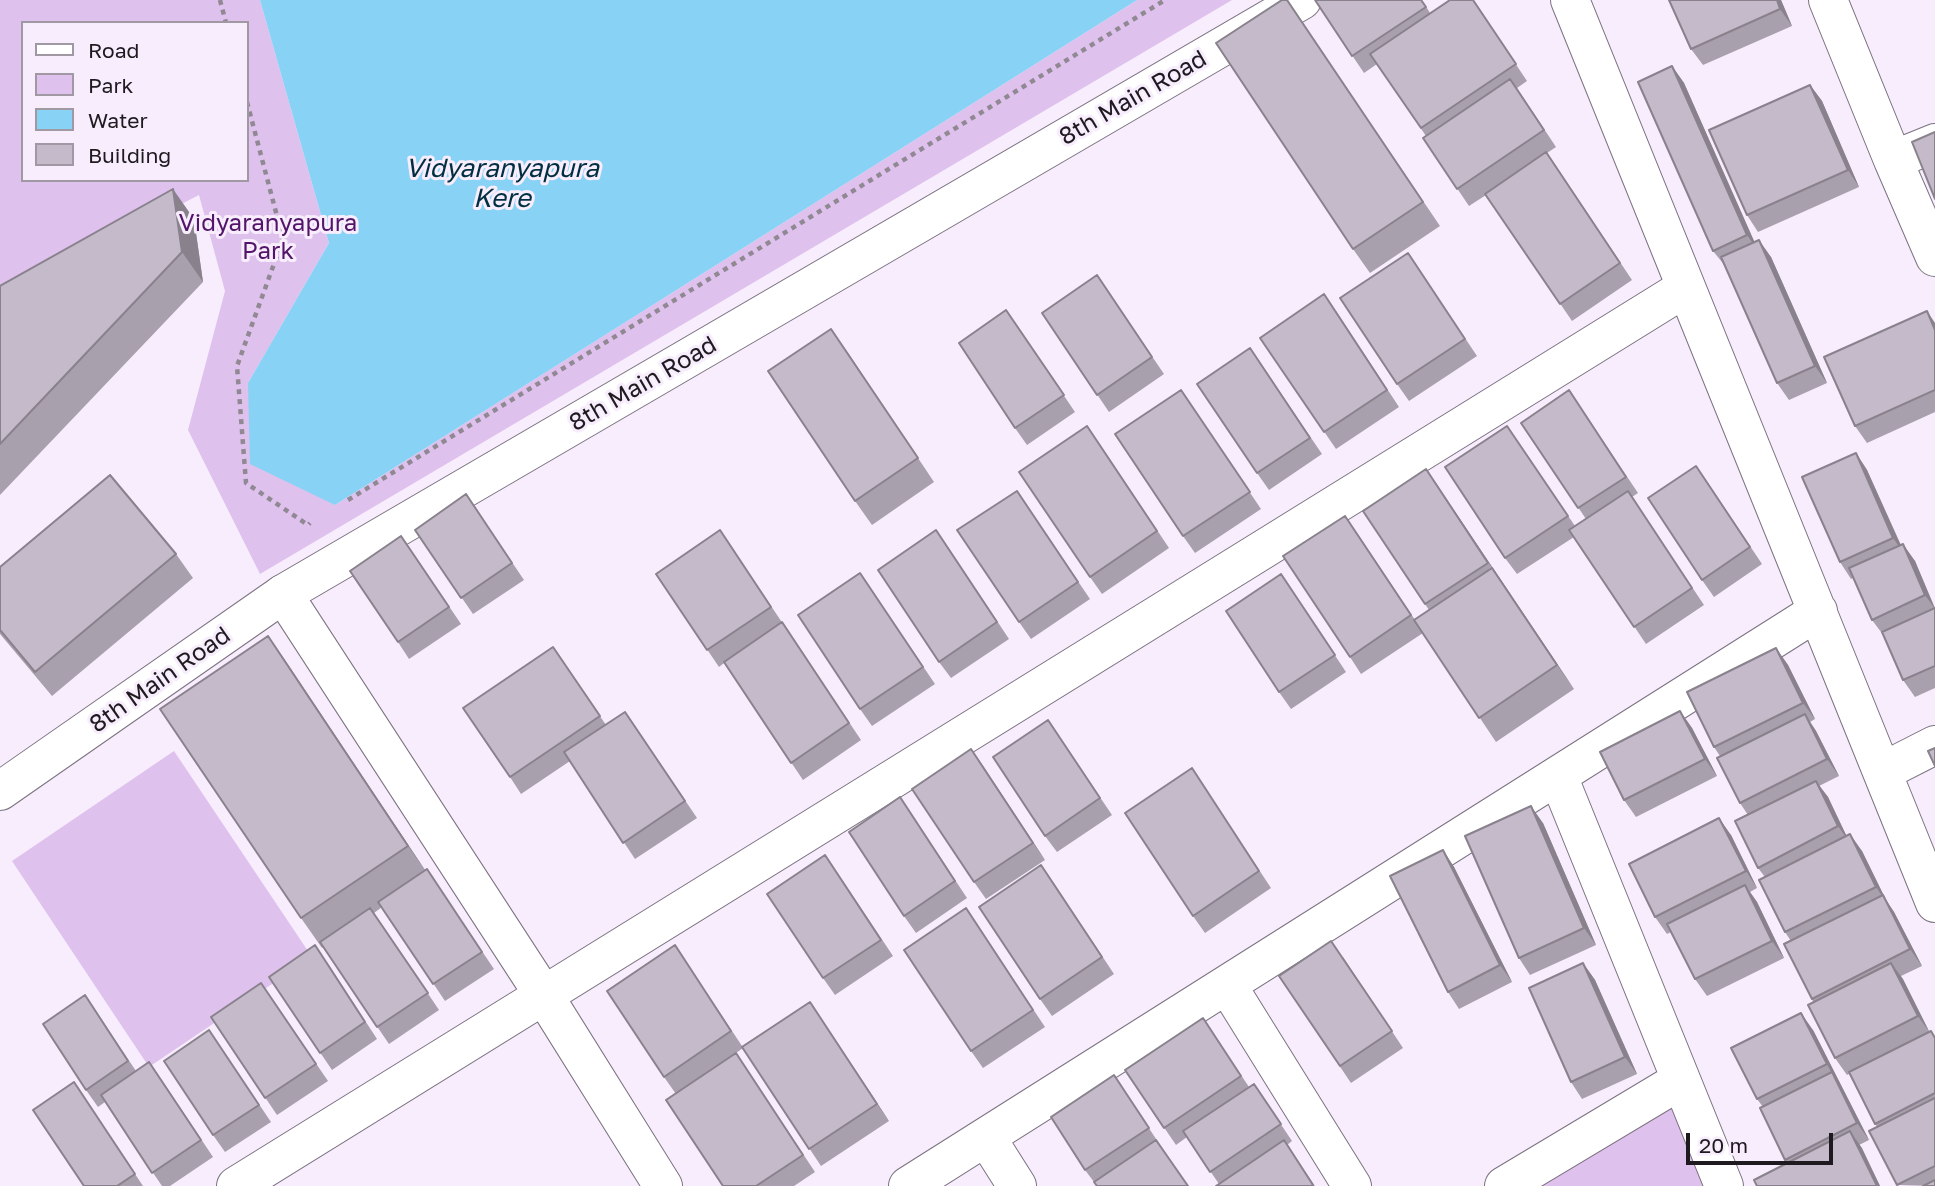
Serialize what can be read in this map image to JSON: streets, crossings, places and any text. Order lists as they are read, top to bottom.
{
  "streets": {
    "street": ["8th Main Road"]
  },
  "water": ["Vidyaranyapura Kere"],
  "parks": ["Vidyaranyapura Park"],
  "legend": [
    "Road",
    "Park",
    "Water",
    "Building"
  ],
  "scale_bar": "20 m"
}
